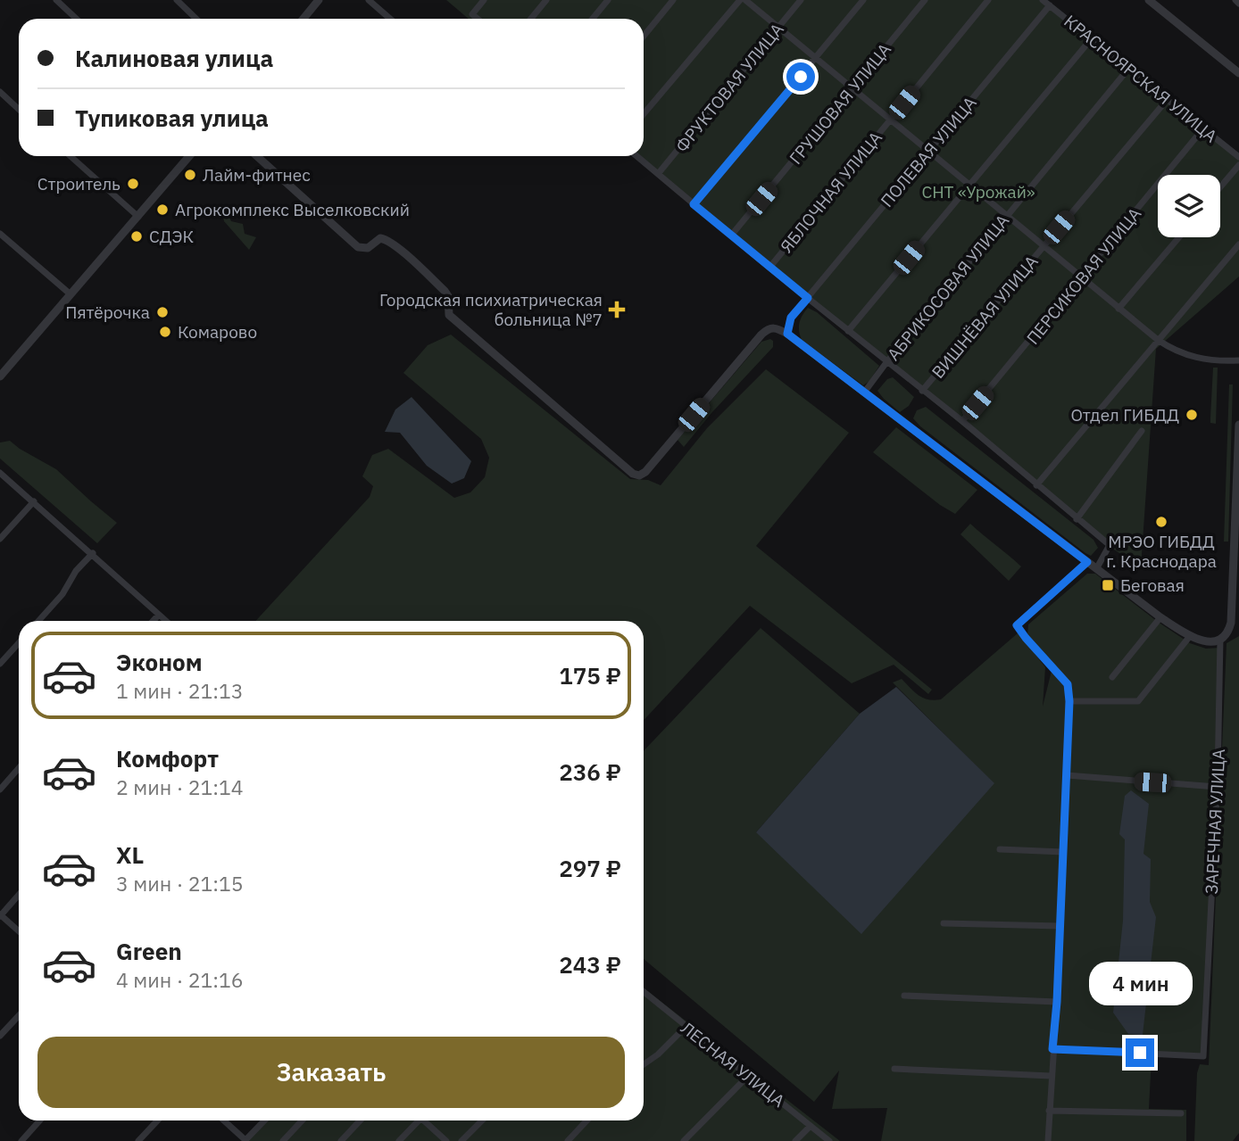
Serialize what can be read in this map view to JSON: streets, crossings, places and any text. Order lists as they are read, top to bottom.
{
  "streets": {
    "street": [
      "КРАСНОЯРСКАЯ УЛИЦА",
      "ФРУКТОВАЯ УЛИЦА",
      "ГРУШОВАЯ УЛИЦА",
      "ПОЛЕВАЯ УЛИЦА",
      "ЯБЛОЧНАЯ УЛИЦА",
      "ПЕРСИКОВАЯ УЛИЦА",
      "АБРИКОСОВАЯ УЛИЦА",
      "ВИШНЁВАЯ УЛИЦА",
      "ЗАРЕЧНАЯ УЛИЦА",
      "ЛЕСНАЯ УЛИЦА"
    ]
  },
  "crossings": [
    ["КРАСНОЯРСКАЯ УЛИЦА", "ПОЛЕВАЯ УЛИЦА"],
    ["КРАСНОЯРСКАЯ УЛИЦА", "ПЕРСИКОВАЯ УЛИЦА"],
    ["КРАСНОЯРСКАЯ УЛИЦА", "АБРИКОСОВАЯ УЛИЦА"],
    ["КРАСНОЯРСКАЯ УЛИЦА", "ВИШНЁВАЯ УЛИЦА"]
  ],
  "parks": ["СНТ «Урожай»"],
  "places": {
    "other": [
      "Лайм-фитнес",
      "Строитель",
      "Агрокомплекс Выселковский",
      "СДЭК",
      "Пятёрочка",
      "Комарово",
      "Отдел ГИБДД",
      "МРЭО ГИБДД г. Краснодара"
    ],
    "health": ["Городская психиатрическая больница №7"],
    "transit": ["Беговая"]
  },
  "page": {
    "banner": ["Калиновая улица", "Тупиковая улица"],
    "list": [
      {
        "name": "Эконом",
        "note": "1 мин · 21:13",
        "value": "175 ₽"
      },
      {
        "name": "Комфорт",
        "note": "2 мин · 21:14",
        "value": "236 ₽"
      },
      {
        "name": "XL",
        "note": "3 мин · 21:15",
        "value": "297 ₽"
      },
      {
        "name": "Green",
        "note": "4 мин · 21:16",
        "value": "243 ₽"
      }
    ],
    "bubble": "4 мин",
    "buttons": "Заказать"
  }
}
